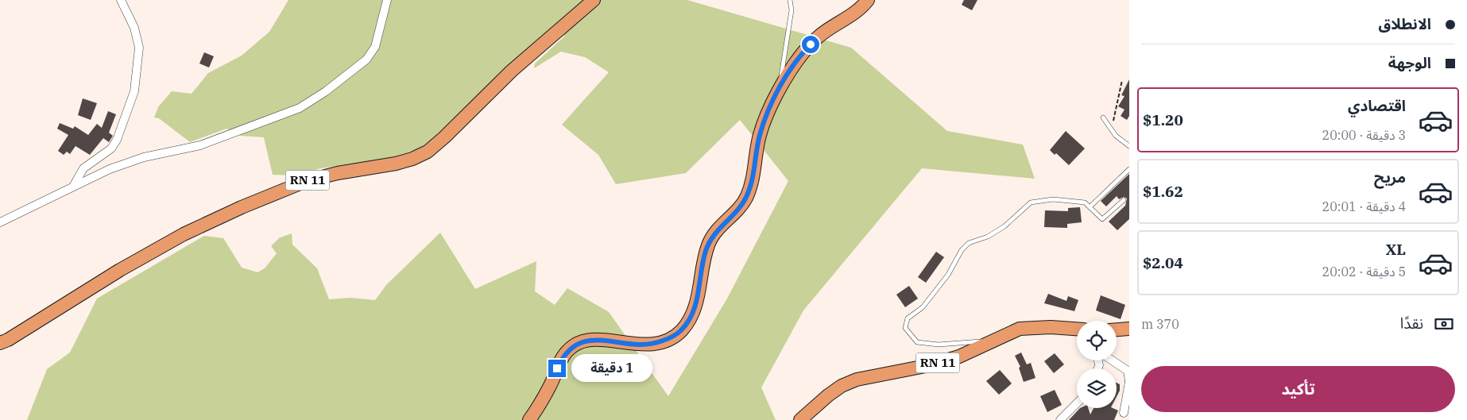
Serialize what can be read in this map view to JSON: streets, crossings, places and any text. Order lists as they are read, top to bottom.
{
  "streets": {
    "main road": ["RN 11"]
  },
  "page": {
    "banner": ["الانطلاق", "الوجهة"],
    "list": [
      {
        "name": "اقتصادي",
        "note": "3 دقيقة · 20:00",
        "value": "$1.20"
      },
      {
        "name": "مريح",
        "note": "4 دقيقة · 20:01",
        "value": "$1.62"
      },
      {
        "name": "XL",
        "note": "5 دقيقة · 20:02",
        "value": "$2.04"
      }
    ],
    "pay": ["نقدًا", "370 m"],
    "bubble": "1 دقيقة",
    "buttons": "تأكيد"
  }
}
